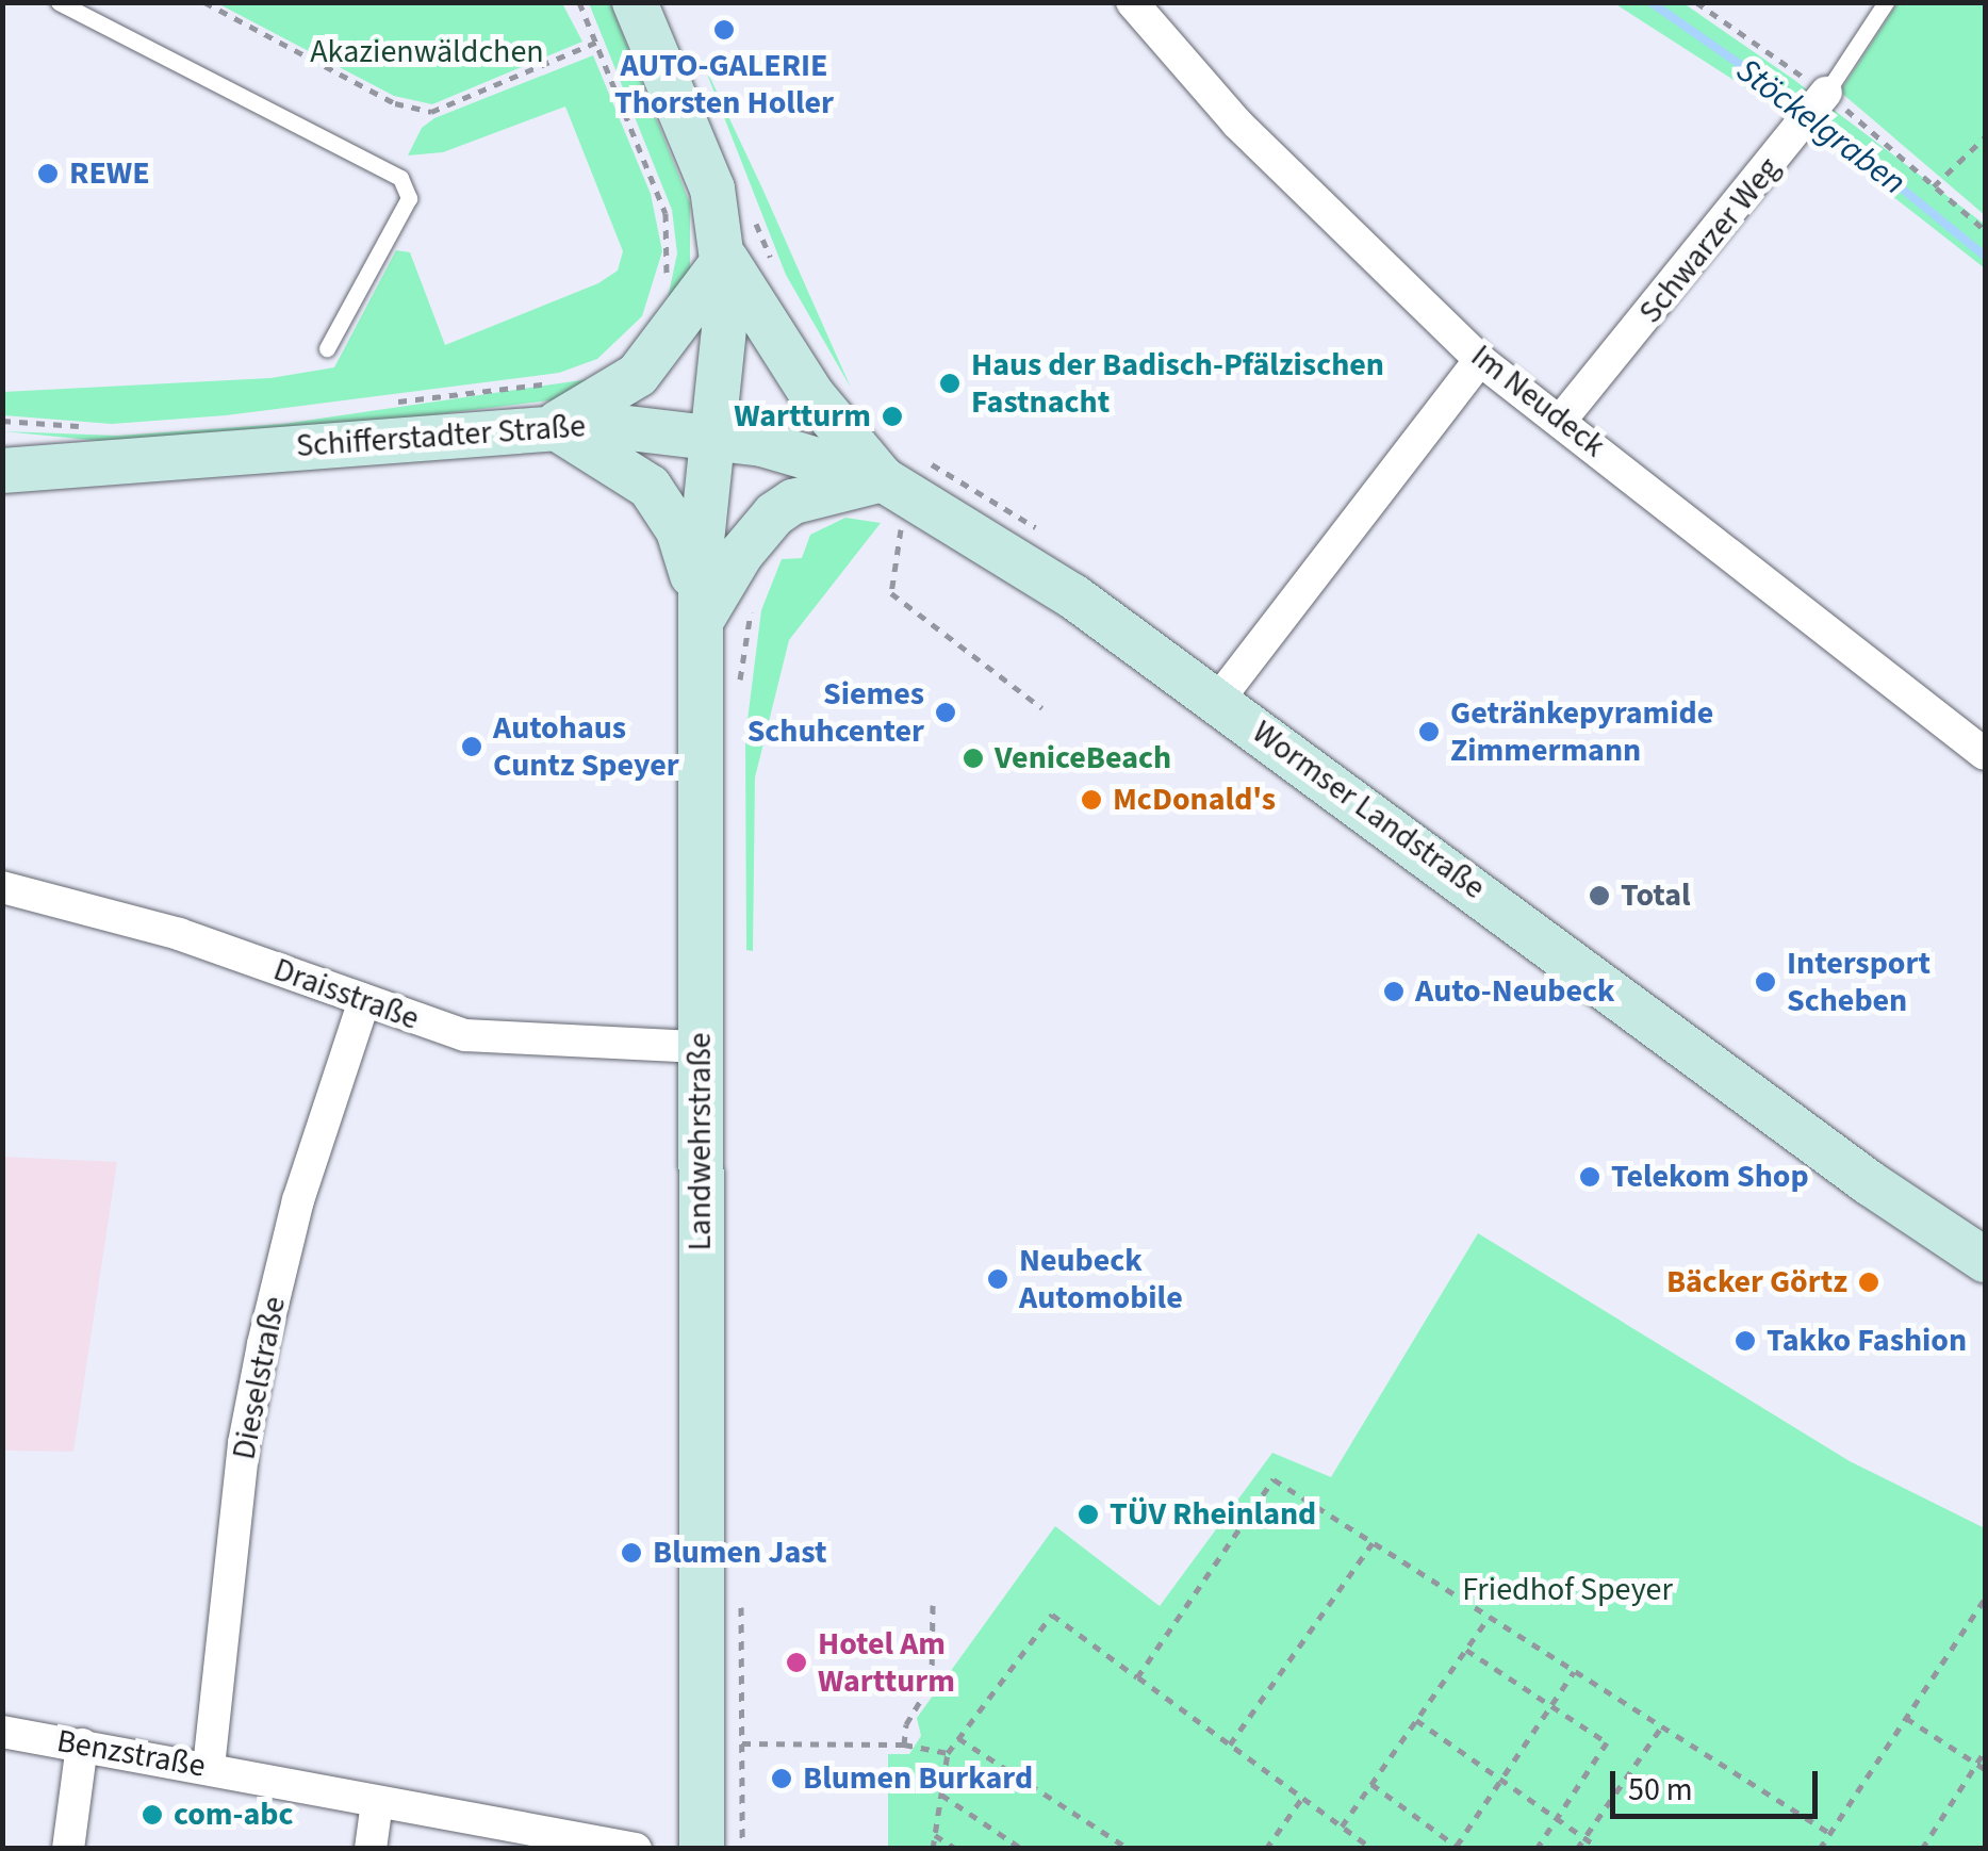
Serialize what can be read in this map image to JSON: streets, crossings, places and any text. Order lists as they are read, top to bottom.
{
  "streets": {
    "main road": ["Schifferstadter Straße", "Wormser Landstraße", "Landwehrstraße"],
    "street": [
      "Schwarzer Weg",
      "Im Neudeck",
      "Draisstraße",
      "Dieselstraße",
      "Benzstraße"
    ]
  },
  "crossings": [
    ["Schwarzer Weg", "Im Neudeck"],
    ["Schifferstadter Straße", "Wormser Landstraße"],
    ["Schifferstadter Straße", "Landwehrstraße"],
    ["Wormser Landstraße", "Landwehrstraße"],
    ["Draisstraße", "Landwehrstraße"],
    ["Draisstraße", "Dieselstraße"],
    ["Dieselstraße", "Benzstraße"]
  ],
  "water": ["Stöckelgraben"],
  "parks": ["Akazienwäldchen", "Friedhof Speyer"],
  "places": [
    "AUTO-GALERIE Thorsten Holler",
    "REWE",
    "Haus der Badisch-Pfälzischen Fastnacht",
    "Wartturm",
    "Siemes Schuhcenter",
    "Getränkepyramide Zimmermann",
    "Autohaus Cuntz Speyer",
    "VeniceBeach",
    "McDonald's",
    "Total",
    "Intersport Scheben",
    "Auto-Neubeck",
    "Telekom Shop",
    "Neubeck Automobile",
    "Bäcker Görtz",
    "Takko Fashion",
    "TÜV Rheinland",
    "Blumen Jast",
    "Hotel Am Wartturm",
    "Blumen Burkard",
    "com-abc"
  ],
  "scale_bar": "50 m"
}
